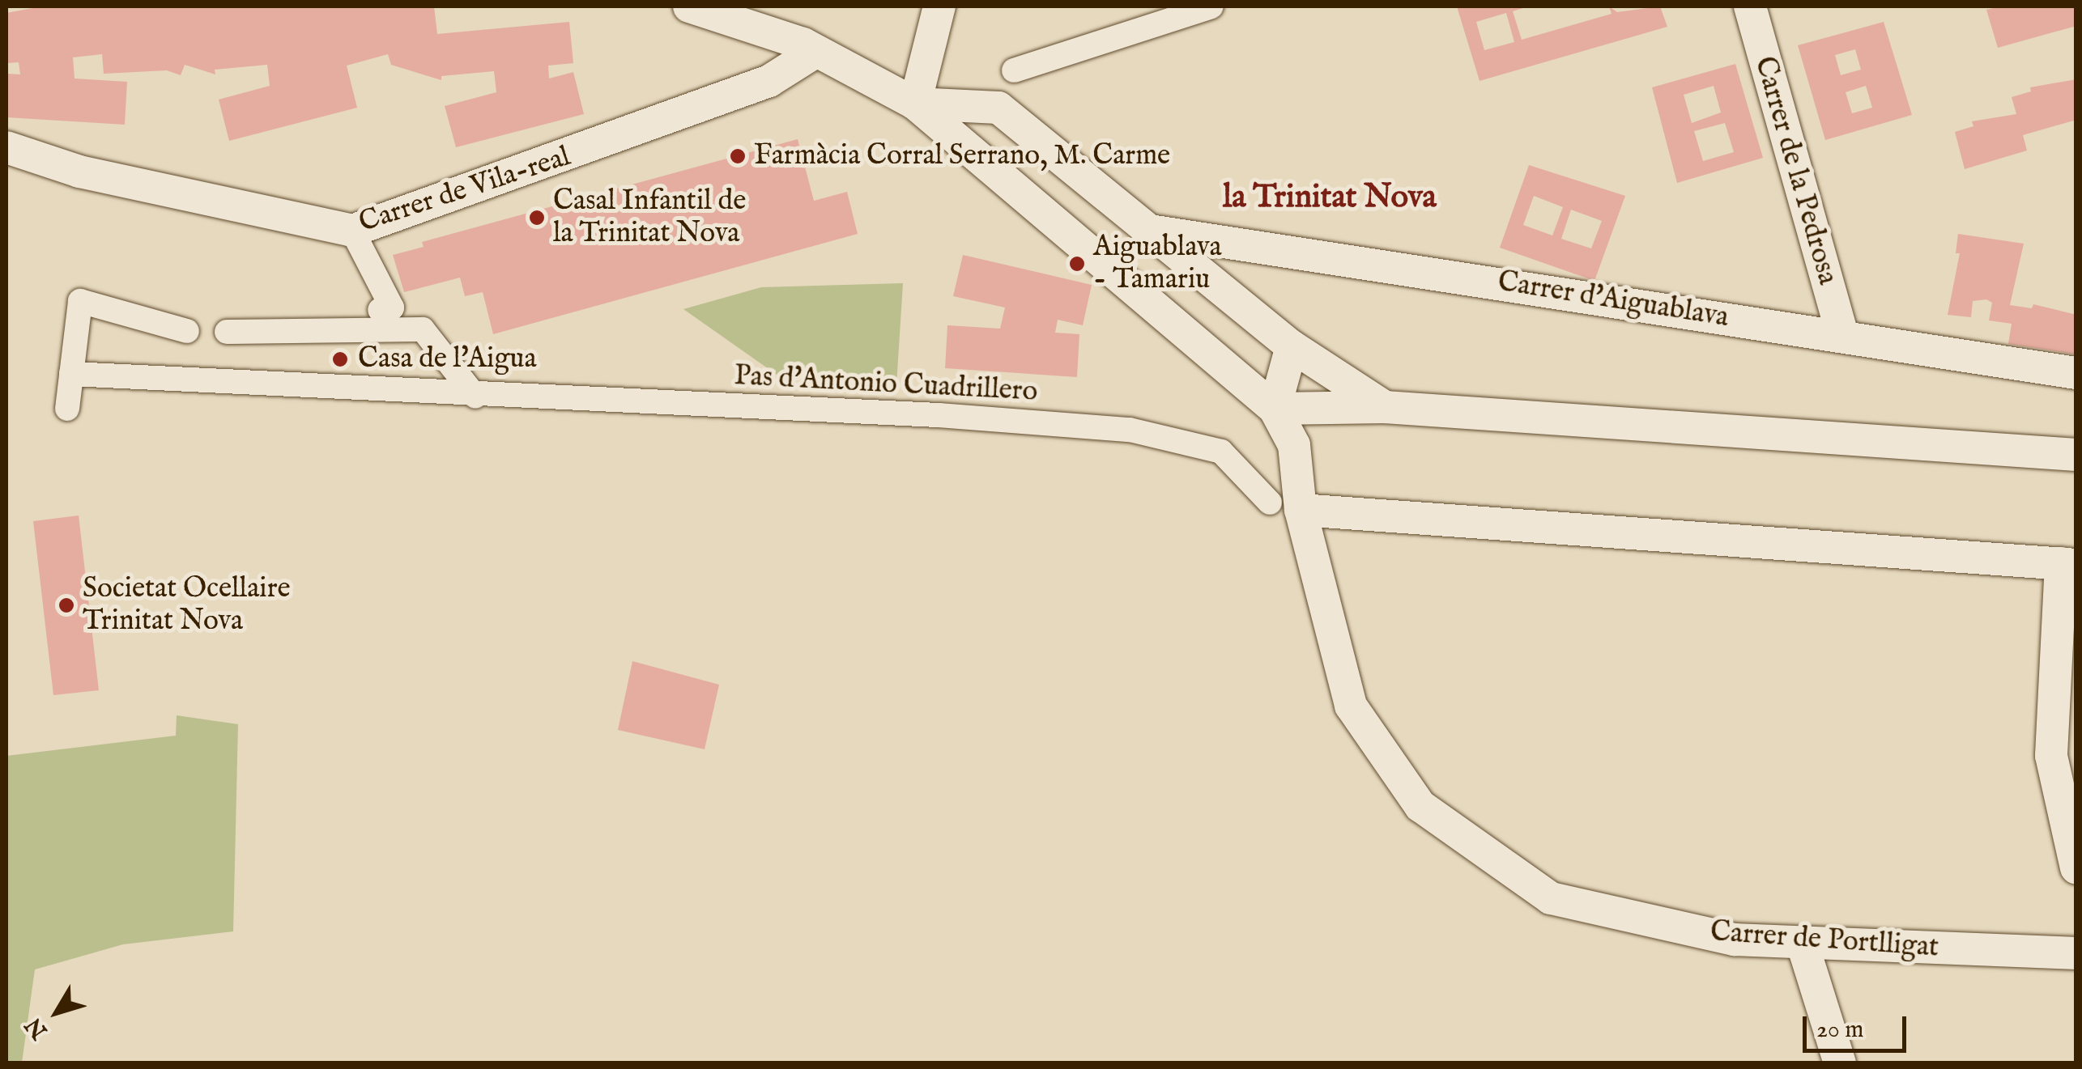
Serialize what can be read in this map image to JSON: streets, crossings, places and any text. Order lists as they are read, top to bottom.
{
  "streets": {
    "street": [
      "Carrer de la Pedrosa",
      "Carrer de Vila-real",
      "Carrer d'Aiguablava",
      "Pas d'Antonio Cuadrillero",
      "Carrer de Portlligat"
    ]
  },
  "crossings": [
    ["Carrer de la Pedrosa", "Carrer d'Aiguablava"],
    ["Pas d'Antonio Cuadrillero", "Carrer de Portlligat"]
  ],
  "districts": ["la Trinitat Nova"],
  "places": [
    "Farmàcia Corral Serrano, M. Carme",
    "Casal Infantil de la Trinitat Nova",
    "Aiguablava - Tamariu",
    "Casa de l'Aigua",
    "Societat Ocellaire Trinitat Nova"
  ],
  "scale_bar": "20 m",
  "north": "bottom left"
}
